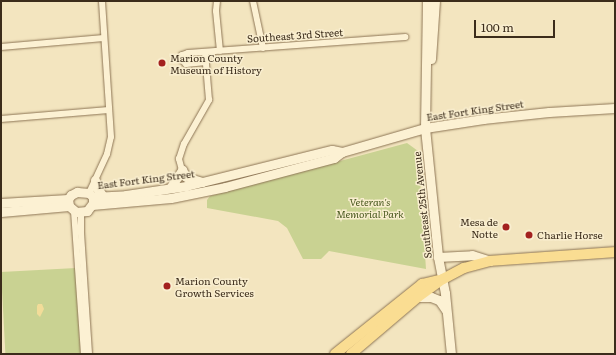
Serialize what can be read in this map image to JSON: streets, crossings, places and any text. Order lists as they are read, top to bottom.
{
  "streets": {
    "street": ["Southeast 3rd Street", "East Fort King Street", "Southeast 25th Avenue"]
  },
  "crossings": [
    ["East Fort King Street", "Southeast 25th Avenue"]
  ],
  "parks": ["Veteran's Memorial Park"],
  "places": [
    "Marion County Museum of History",
    "Mesa de Notte",
    "Charlie Horse",
    "Marion County Growth Services"
  ],
  "scale_bar": "100 m"
}
